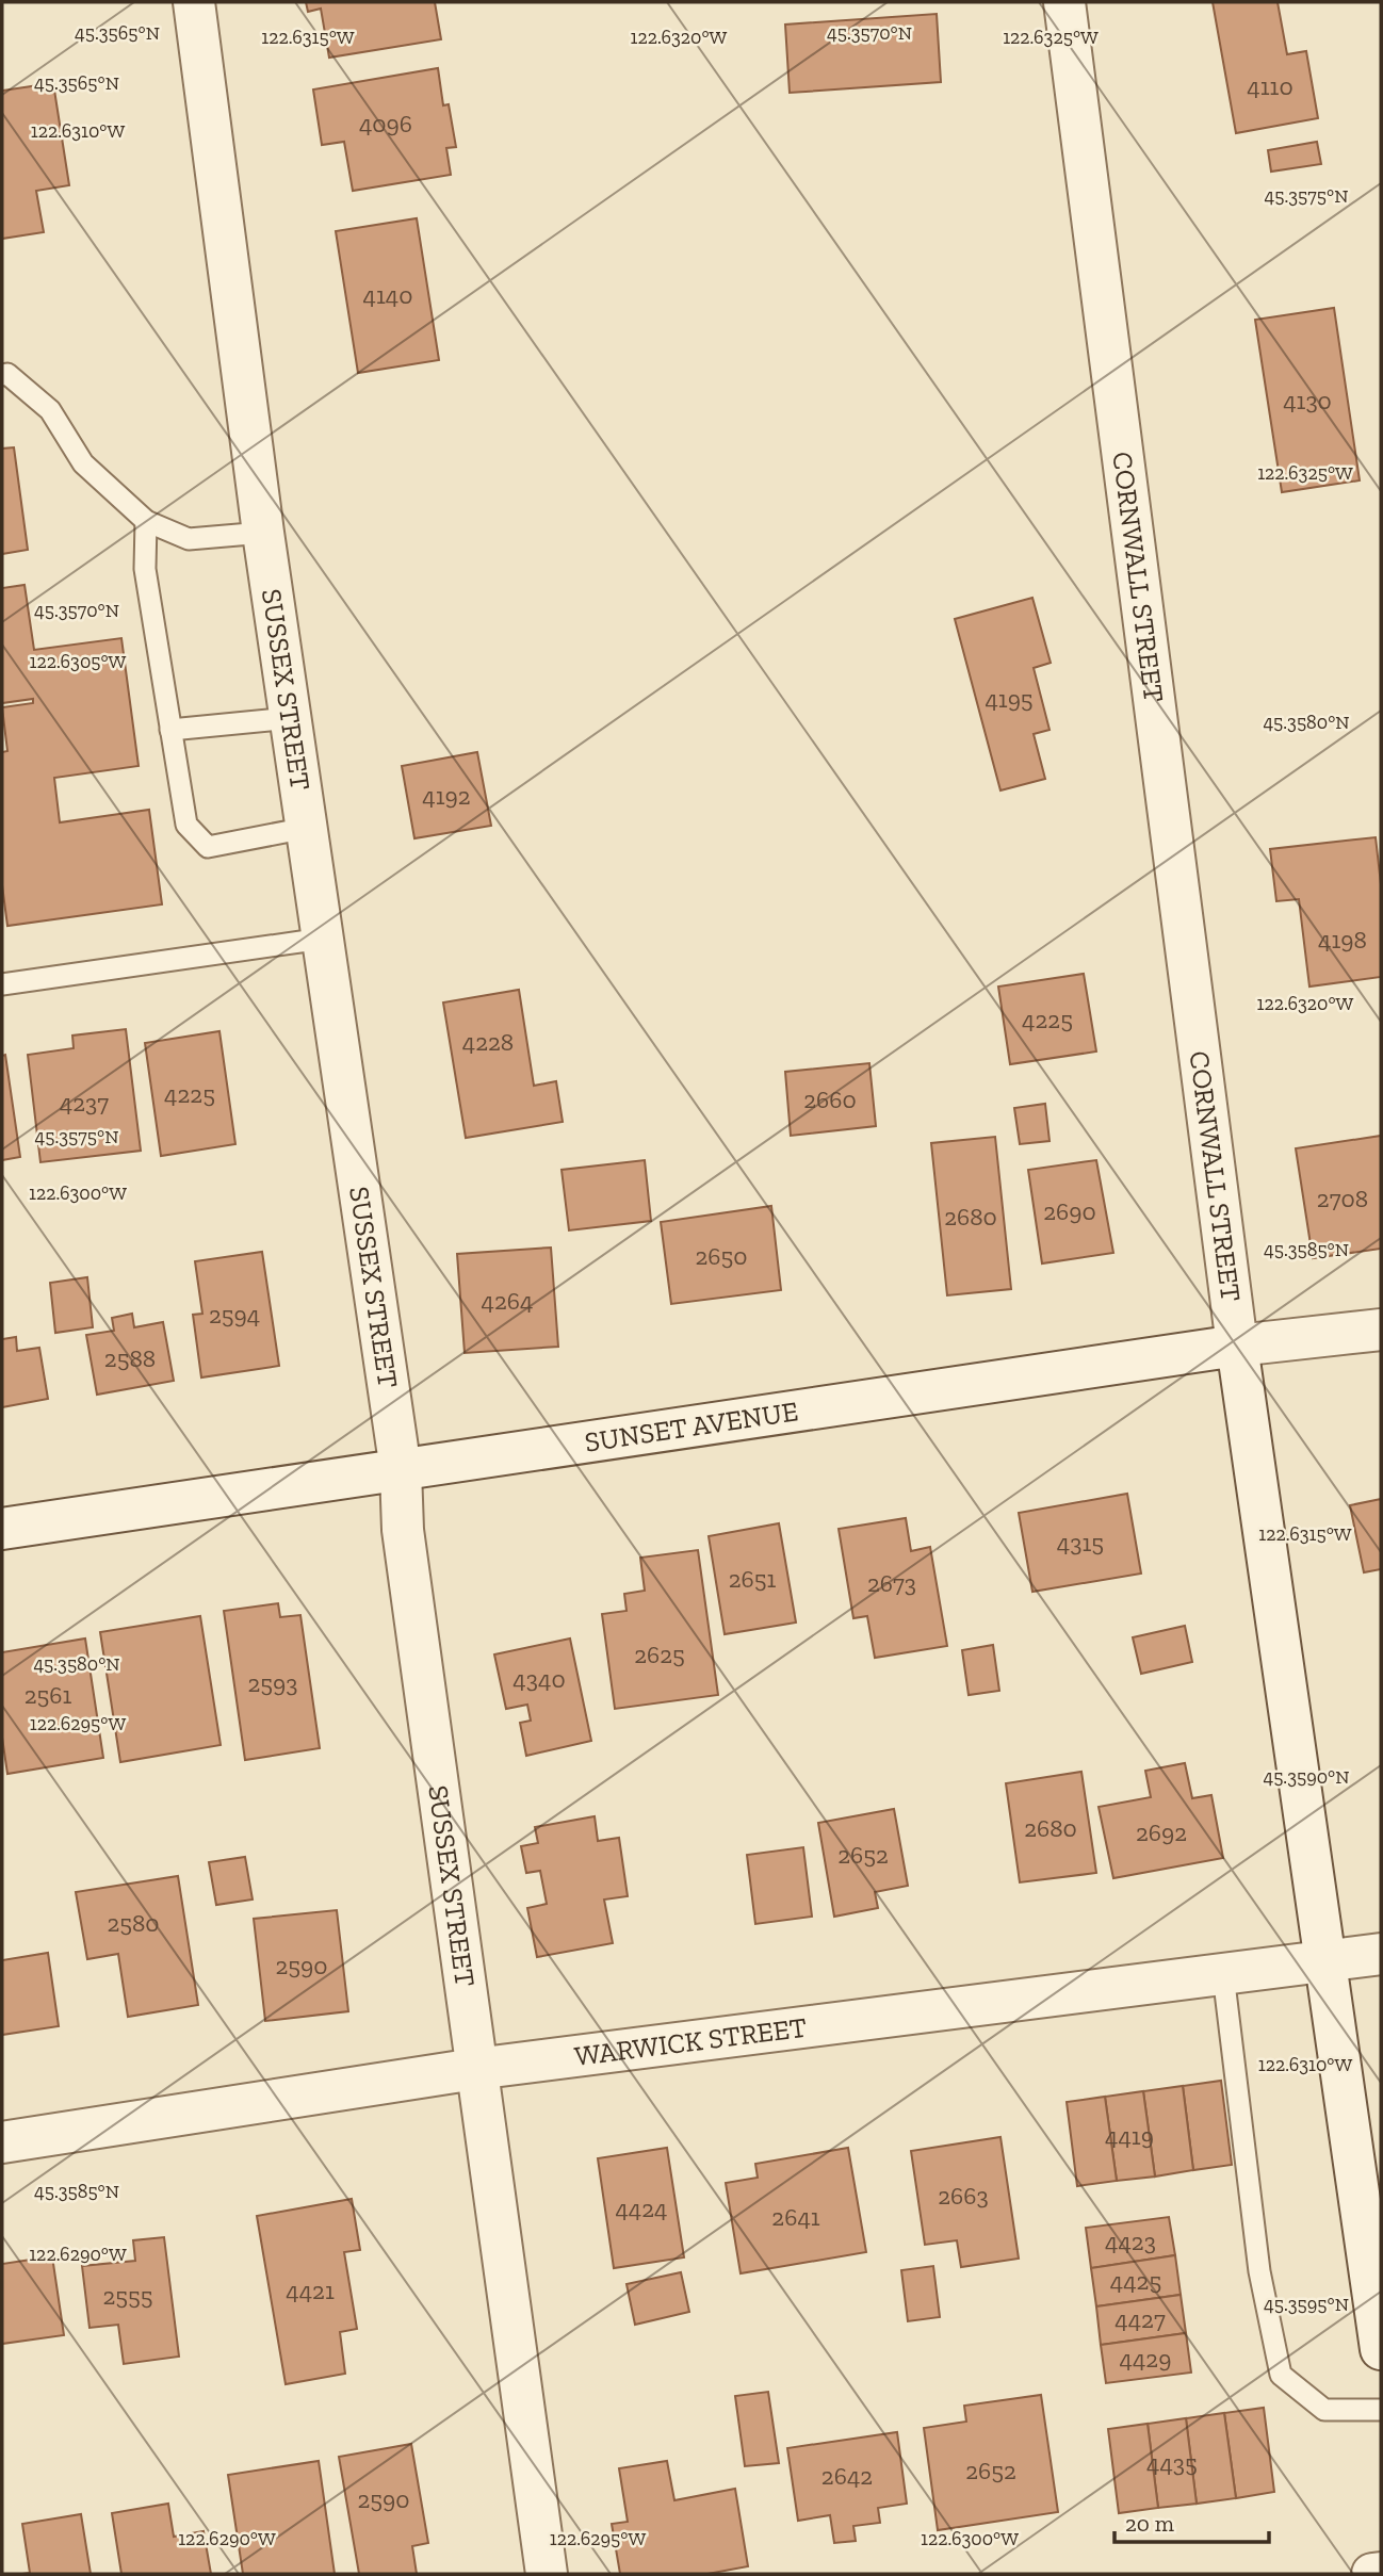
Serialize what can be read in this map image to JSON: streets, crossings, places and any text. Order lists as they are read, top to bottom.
{
  "streets": {
    "street": [
      "CORNWALL STREET",
      "SUSSEX STREET",
      "SUNSET AVENUE",
      "WARWICK STREET"
    ]
  },
  "crossings": [
    ["CORNWALL STREET", "SUNSET AVENUE"],
    ["CORNWALL STREET", "WARWICK STREET"],
    ["SUSSEX STREET", "SUNSET AVENUE"],
    ["SUSSEX STREET", "WARWICK STREET"]
  ],
  "house_numbers": [
    "4110",
    "4096",
    "4140",
    "4130",
    "4195",
    "4192",
    "4198",
    "4225",
    "4228",
    "4225",
    "2660",
    "4237",
    "2708",
    "2690",
    "2680",
    "2650",
    "4264",
    "2594",
    "2588",
    "4315",
    "2651",
    "2673",
    "2625",
    "4340",
    "2593",
    "2561",
    "2680",
    "2692",
    "2652",
    "2580",
    "2590",
    "4419",
    "2663",
    "4424",
    "2641",
    "4423",
    "4425",
    "4421",
    "2555",
    "4427",
    "4429",
    "4435",
    "2652",
    "2642",
    "2590"
  ],
  "scale_bar": "20 m",
  "coordinates": [
    "45.3565°N",
    "45.3570°N",
    "122.6315°W",
    "122.6320°W",
    "122.6325°W",
    "122.6310°W",
    "45.3575°N",
    "122.6305°W",
    "45.3580°N",
    "122.6300°W",
    "45.3585°N",
    "122.6295°W",
    "45.3590°N",
    "122.6290°W",
    "45.3595°N"
  ]
}
